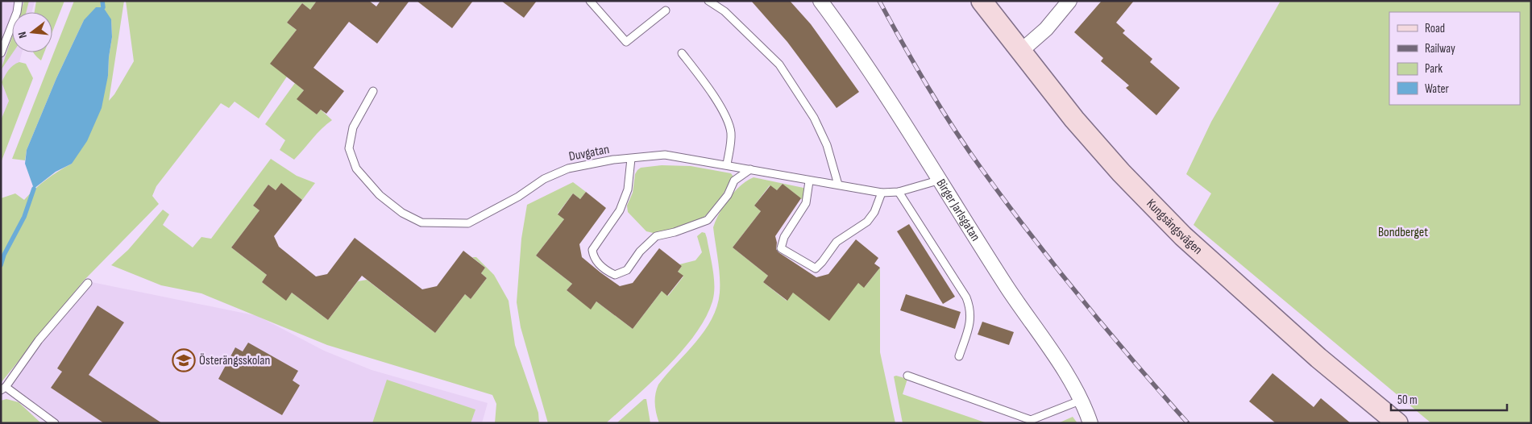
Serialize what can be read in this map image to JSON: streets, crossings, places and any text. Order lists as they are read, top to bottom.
{
  "streets": {
    "street": ["Birger Jarlsgatan", "Kungsängsvägen"],
    "lane": ["Duvgatan"]
  },
  "crossings": [
    ["Duvgatan", "Birger Jarlsgatan"]
  ],
  "parks": ["Bondberget"],
  "places": {
    "school or university": ["Österängsskolan"]
  },
  "legend": [
    "Road",
    "Railway",
    "Park",
    "Water"
  ],
  "scale_bar": "50 m",
  "north": "left"
}
